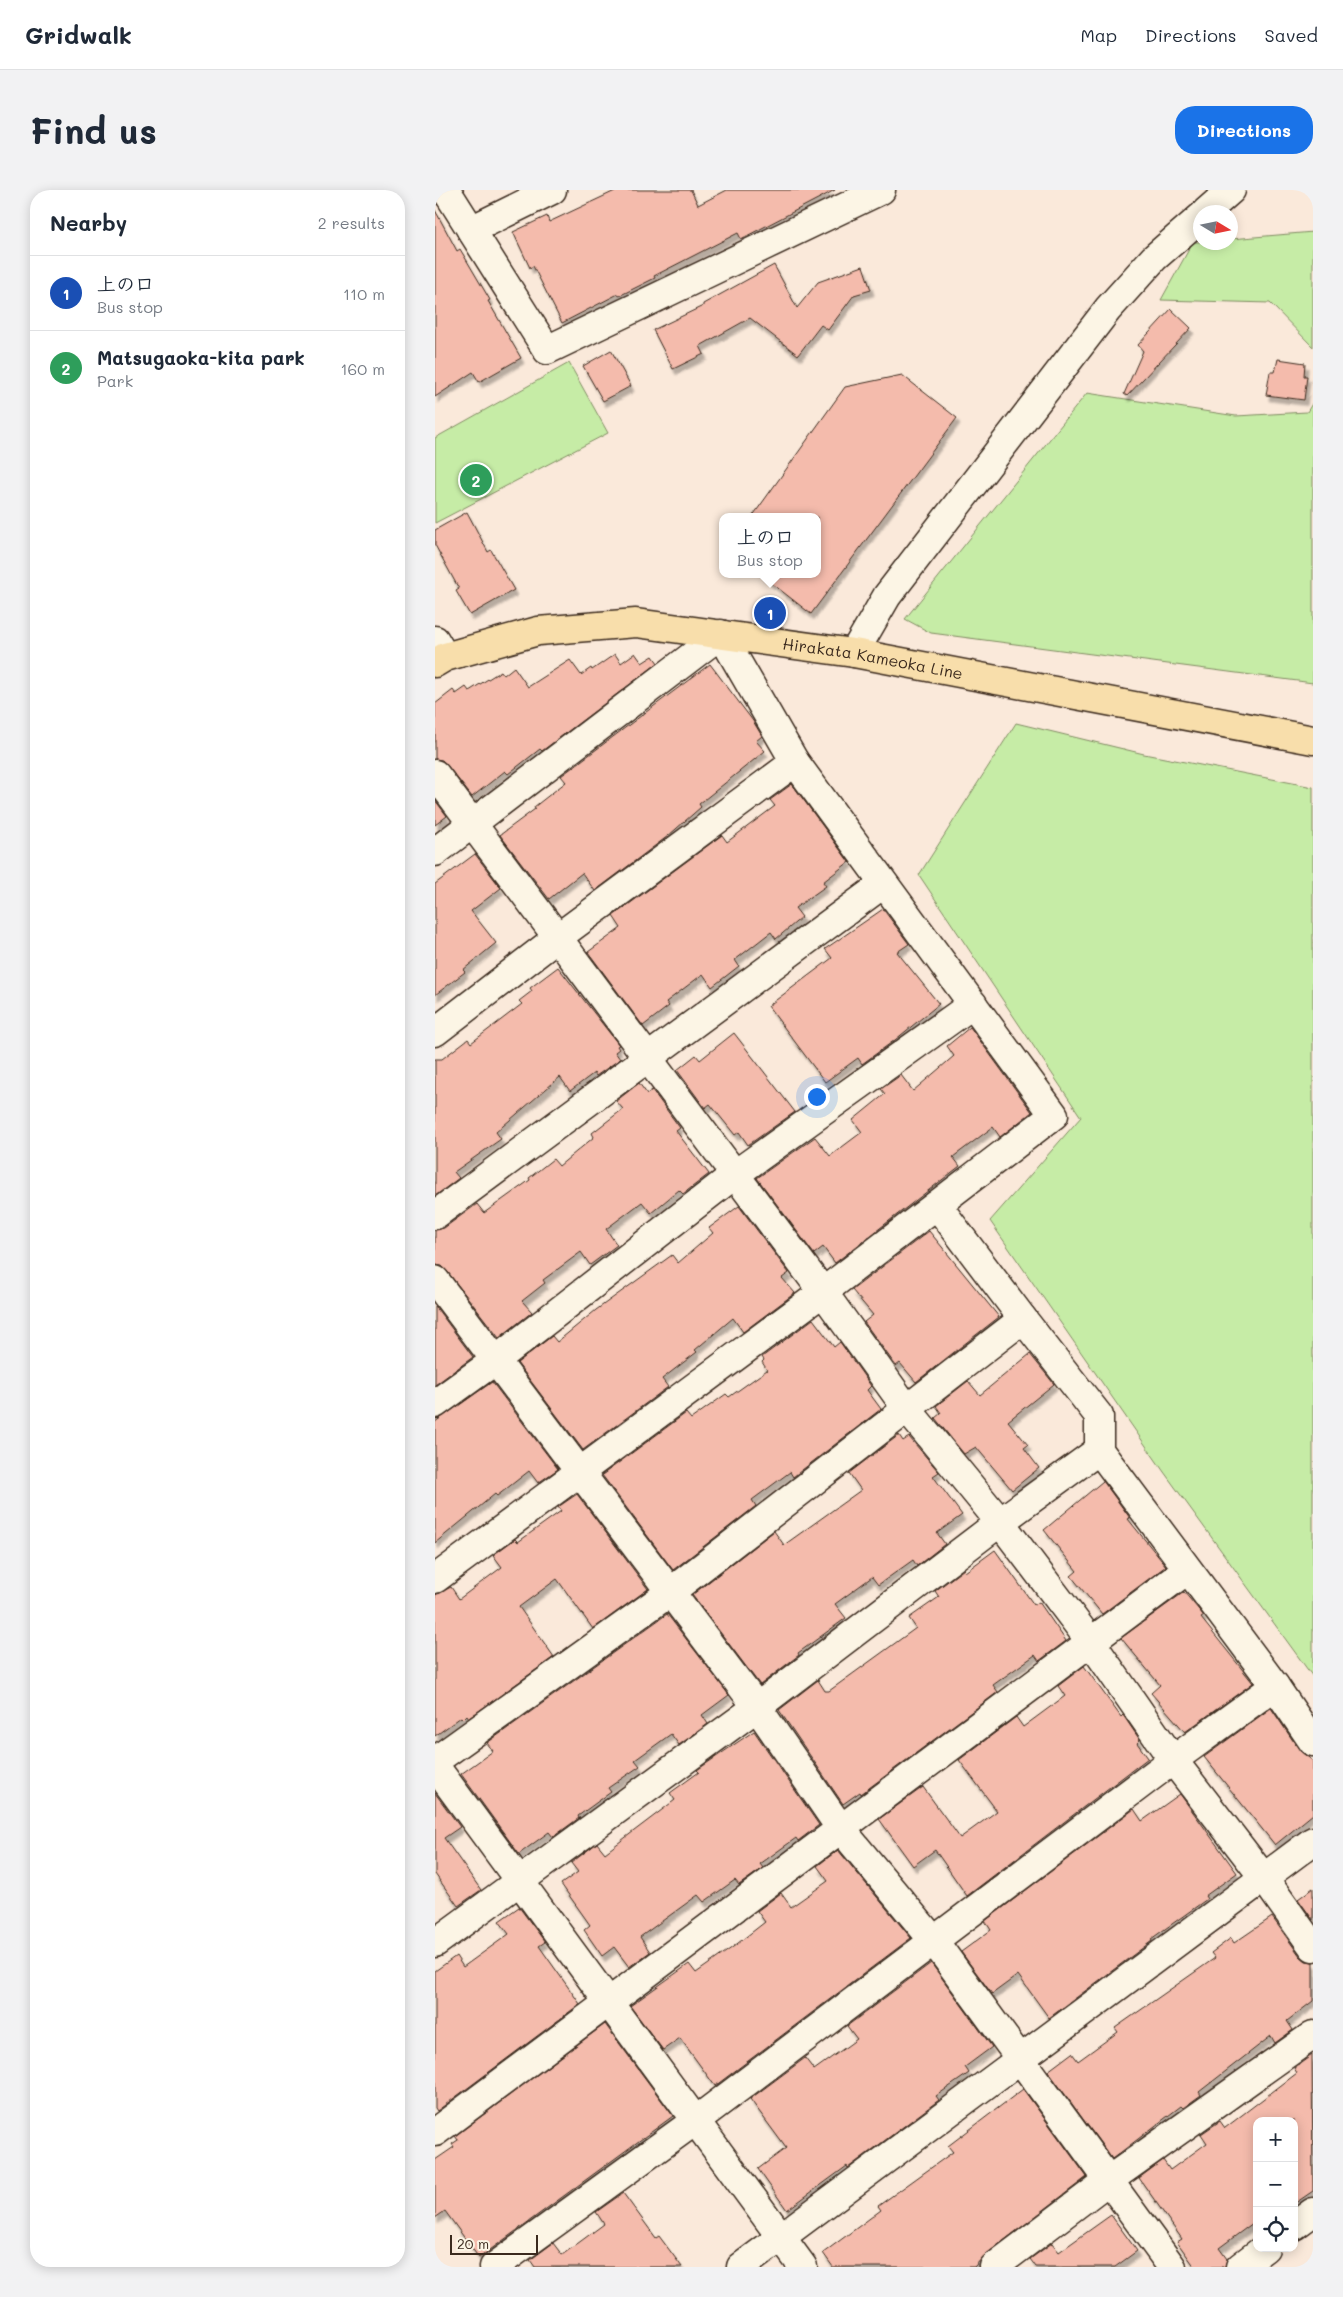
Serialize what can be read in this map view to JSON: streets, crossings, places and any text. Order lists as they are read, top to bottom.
{
  "streets": {
    "main road": ["Hirakata Kameoka Line"]
  },
  "scale_bar": "20 m",
  "north": "right",
  "page": {
    "header": "Gridwalk",
    "nav": ["Map", "Directions", "Saved"],
    "buttons": "Directions",
    "title": "Find us",
    "heading": ["Nearby", "2 results"],
    "list": [
      {
        "mark": "1",
        "name": "上の口",
        "note": "Bus stop",
        "value": "110 m"
      },
      {
        "mark": "2",
        "name": "Matsugaoka-kita park",
        "note": "Park",
        "value": "160 m"
      }
    ],
    "pins": ["2", "1"],
    "popup": ["上の口", "Bus stop"],
    "map_buttons": ["+", "−"],
    "scale": "20 m"
  }
}
